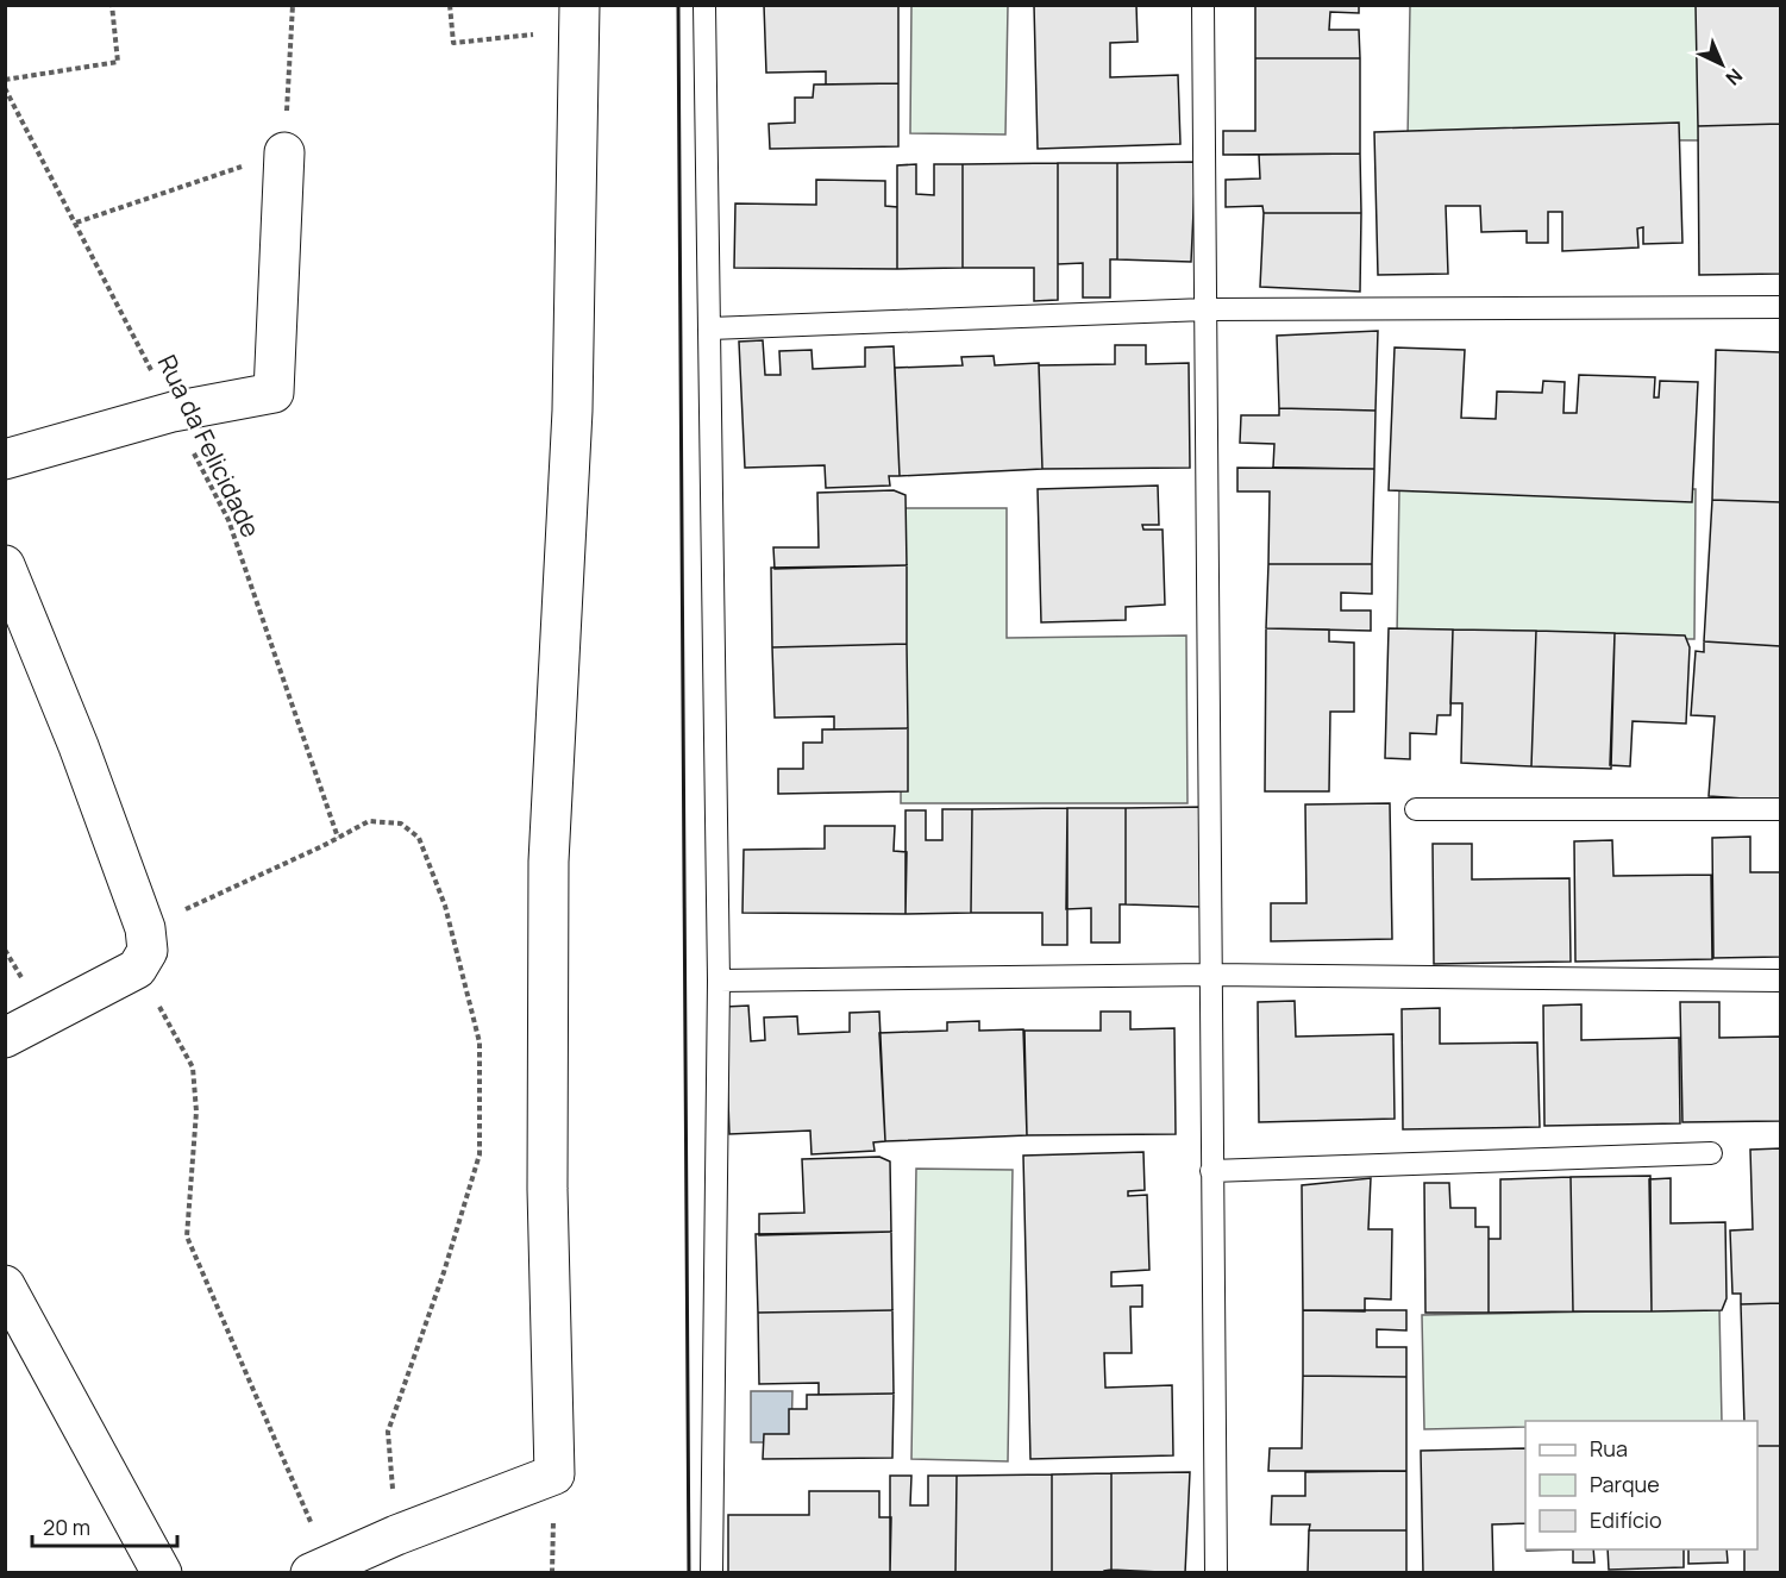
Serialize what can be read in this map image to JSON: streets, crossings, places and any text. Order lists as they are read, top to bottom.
{
  "streets": {
    "path": ["Rua da Felicidade"]
  },
  "legend": ["Rua", "Parque", "Edifício"],
  "scale_bar": "20 m",
  "north": "bottom right"
}
